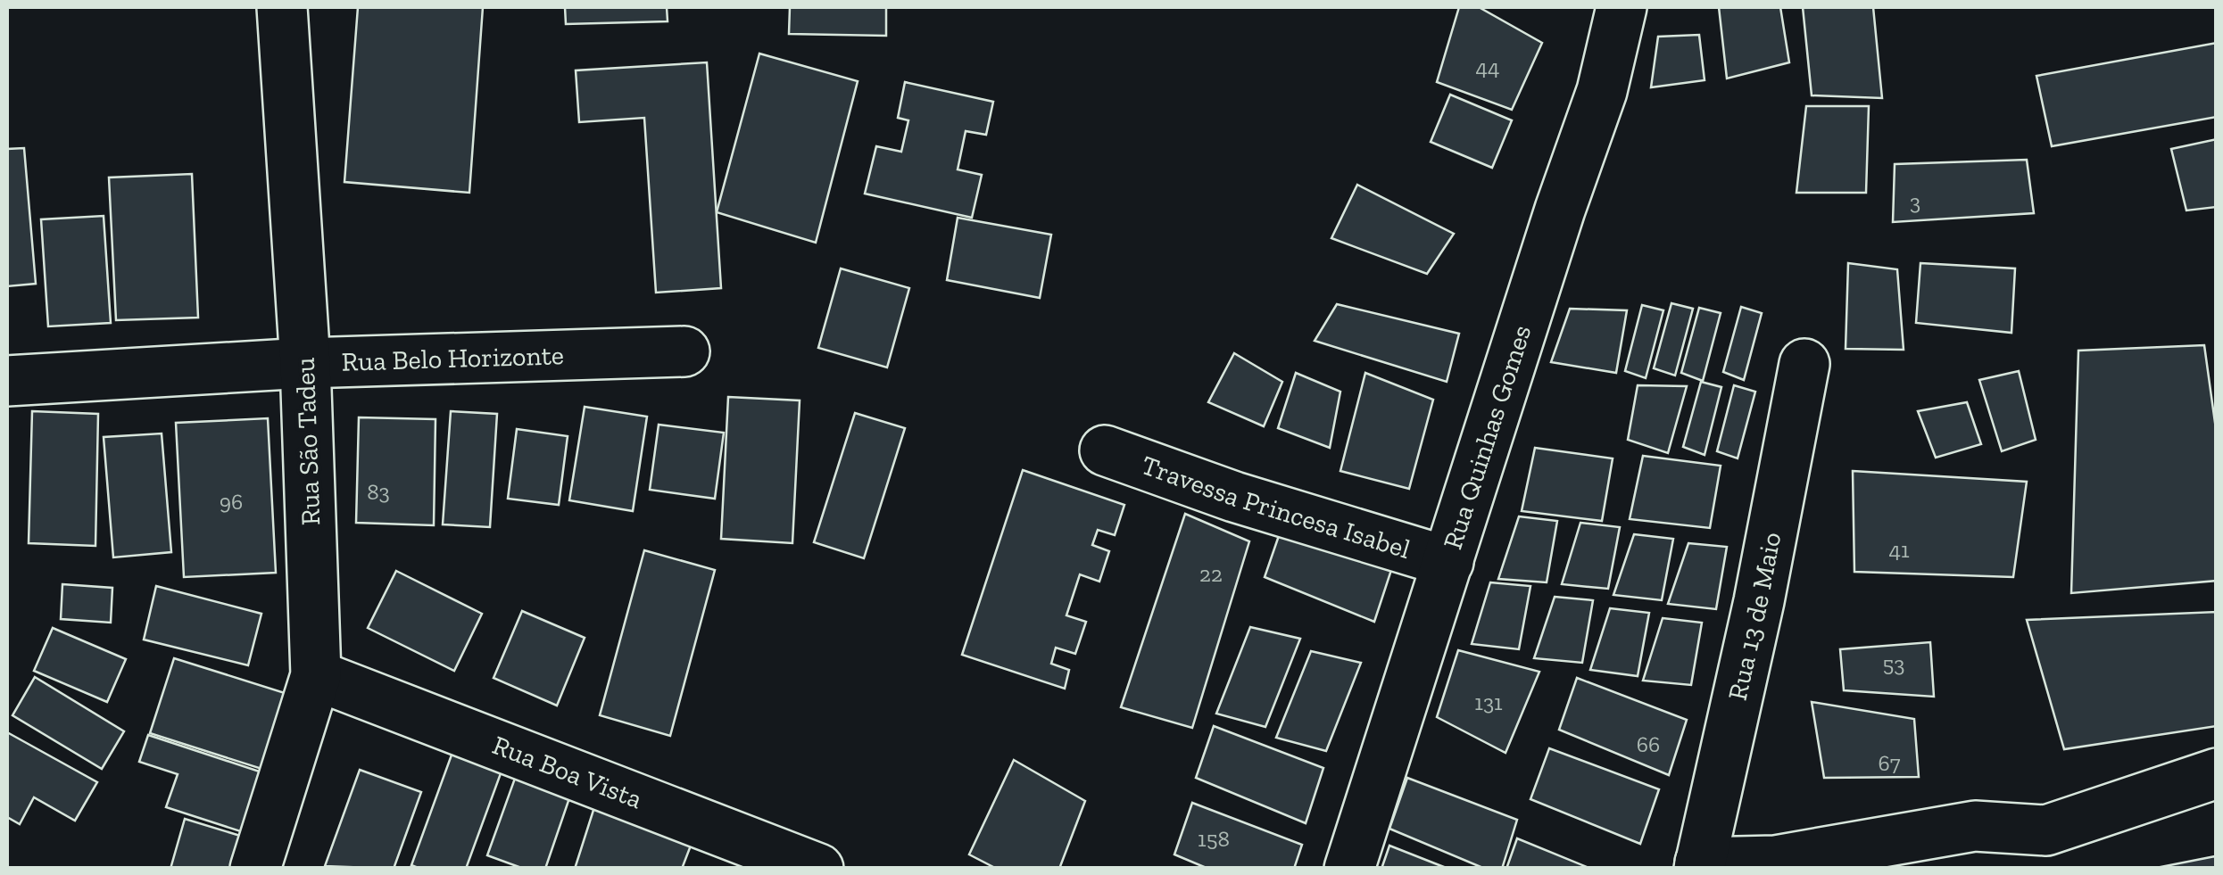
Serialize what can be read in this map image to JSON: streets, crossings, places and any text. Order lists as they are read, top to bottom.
{
  "streets": {
    "street": [
      "Rua Belo Horizonte",
      "Rua Quinhas Gomes",
      "Rua São Tadeu",
      "Travessa Princesa Isabel",
      "Rua 13 de Maio",
      "Rua Boa Vista"
    ]
  },
  "crossings": [
    ["Rua Belo Horizonte", "Rua São Tadeu"],
    ["Rua Quinhas Gomes", "Travessa Princesa Isabel"],
    ["Rua São Tadeu", "Rua Boa Vista"]
  ],
  "house_numbers": [
    "44",
    "3",
    "83",
    "96",
    "41",
    "22",
    "53",
    "131",
    "66",
    "67",
    "158"
  ]
}
